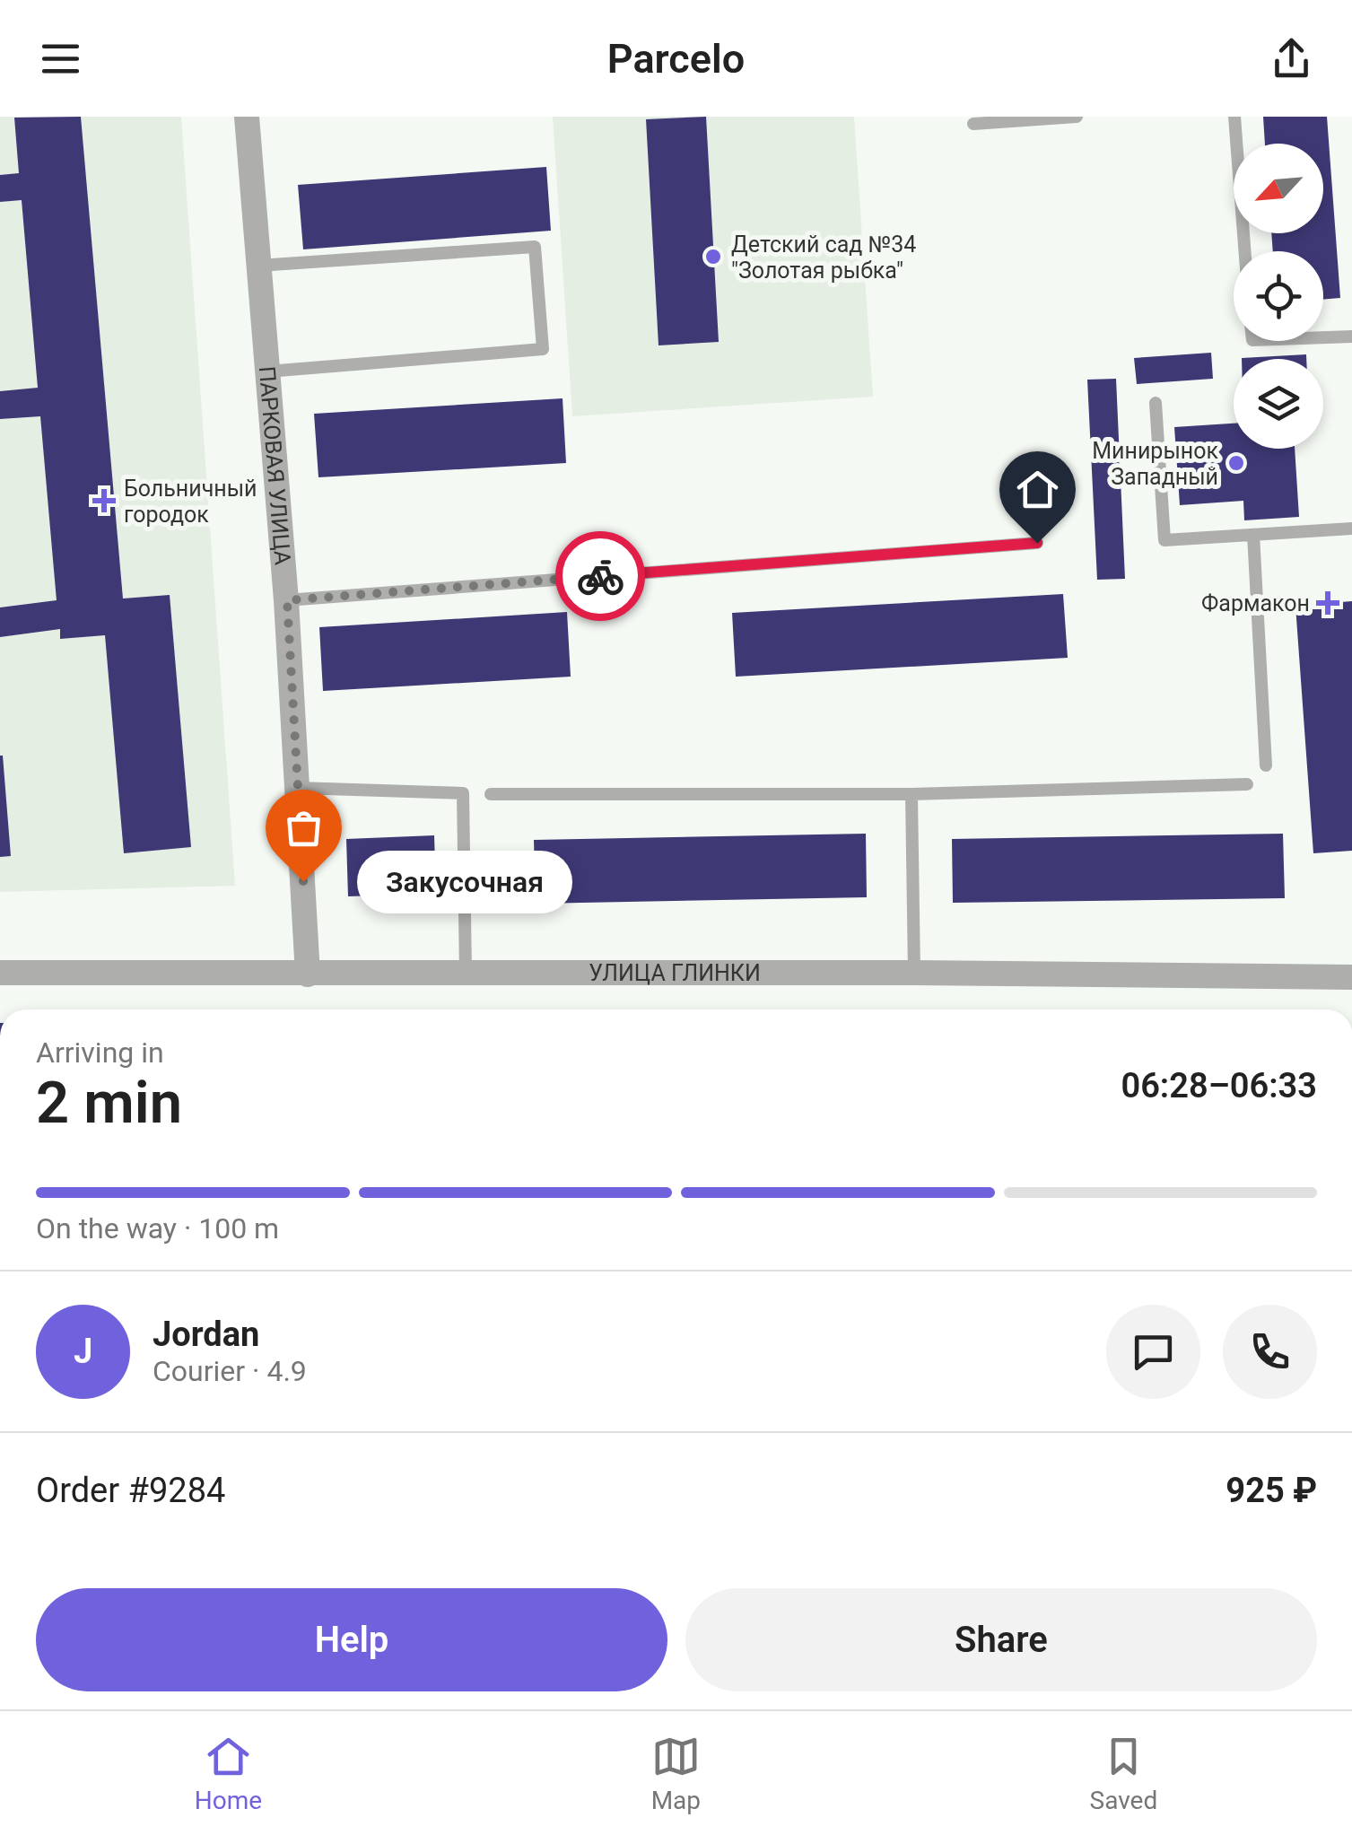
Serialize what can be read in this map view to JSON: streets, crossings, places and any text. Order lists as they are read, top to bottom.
{
  "streets": {
    "street": ["ПАРКОВАЯ УЛИЦА", "УЛИЦА ГЛИНКИ"]
  },
  "crossings": [
    ["ПАРКОВАЯ УЛИЦА", "УЛИЦА ГЛИНКИ"]
  ],
  "places": {
    "other": ["Детский сад №34 \"Золотая рыбка\"", "Минирынок Западный", "Закусочная"],
    "health": ["Больничный городок", "Фармакон"]
  },
  "north": "bottom left",
  "page": {
    "header": "Parcelo",
    "bubble": "Закусочная",
    "heading": ["2 min", "Arriving in", "06:28–06:33"],
    "panel": [
      "Jordan",
      "Courier · 4.9",
      "Order #9284",
      "925 ₽"
    ],
    "bar": "On the way · 100 m",
    "round": "J",
    "buttons": ["Help", "Share"],
    "tabs": ["Home", "Map", "Saved"]
  }
}
